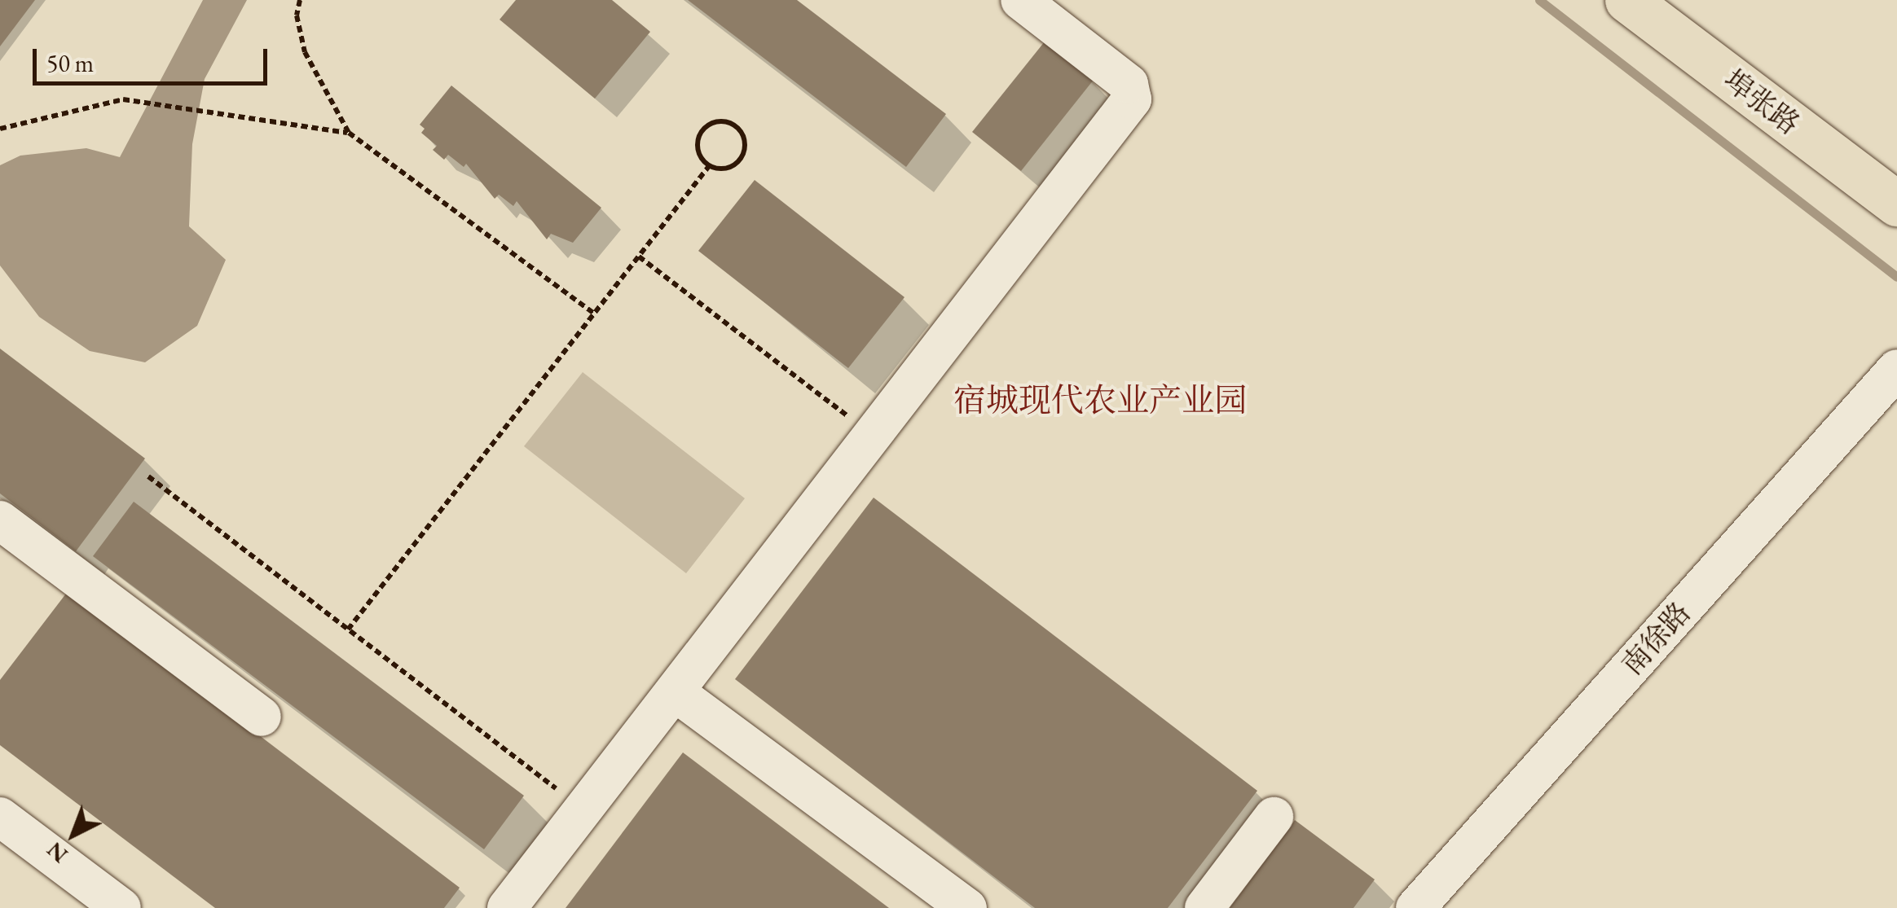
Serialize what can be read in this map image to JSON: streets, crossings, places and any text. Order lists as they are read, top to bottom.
{
  "streets": {
    "main road": ["埠张路"],
    "street": ["南徐路"]
  },
  "districts": ["宿城现代农业产业园"],
  "scale_bar": "50 m",
  "north": "bottom left"
}
